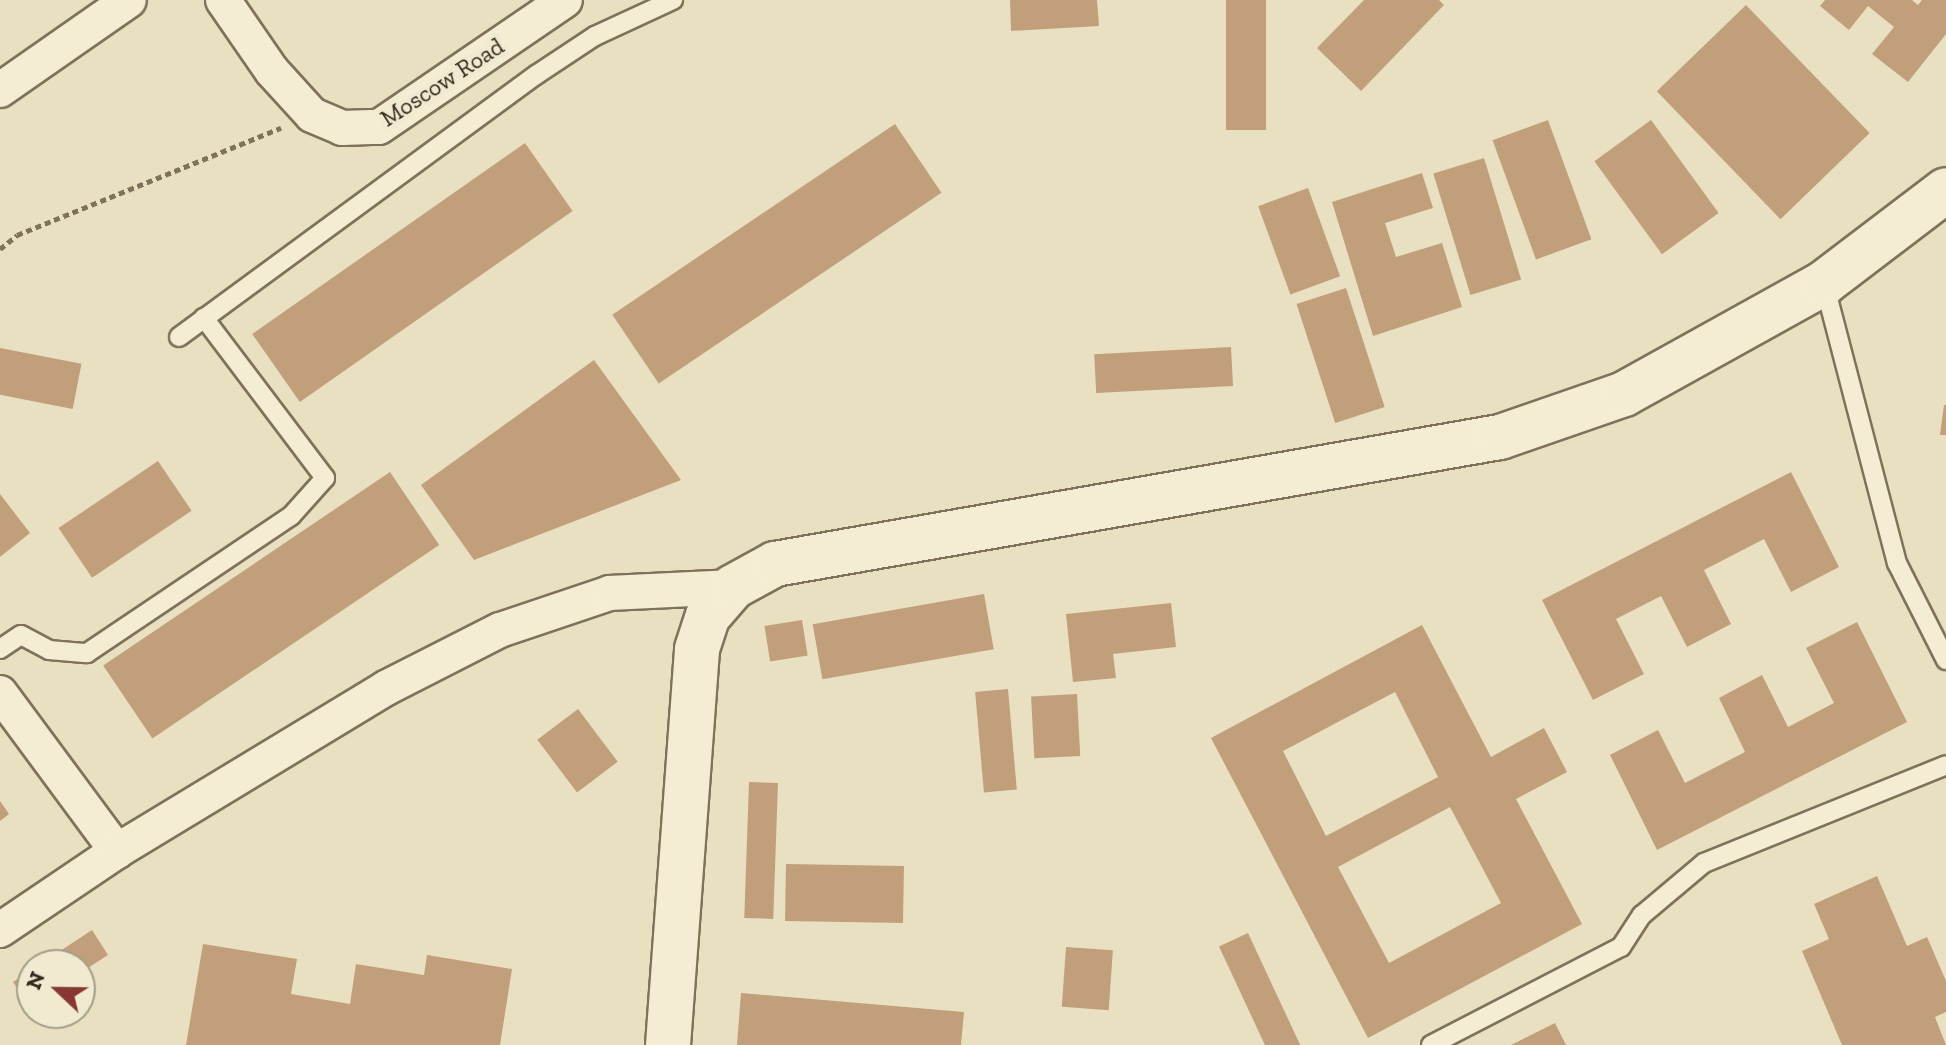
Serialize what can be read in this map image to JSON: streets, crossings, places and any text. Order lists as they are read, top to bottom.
{
  "streets": {
    "street": ["Moscow Road"]
  },
  "north": "left"
}
